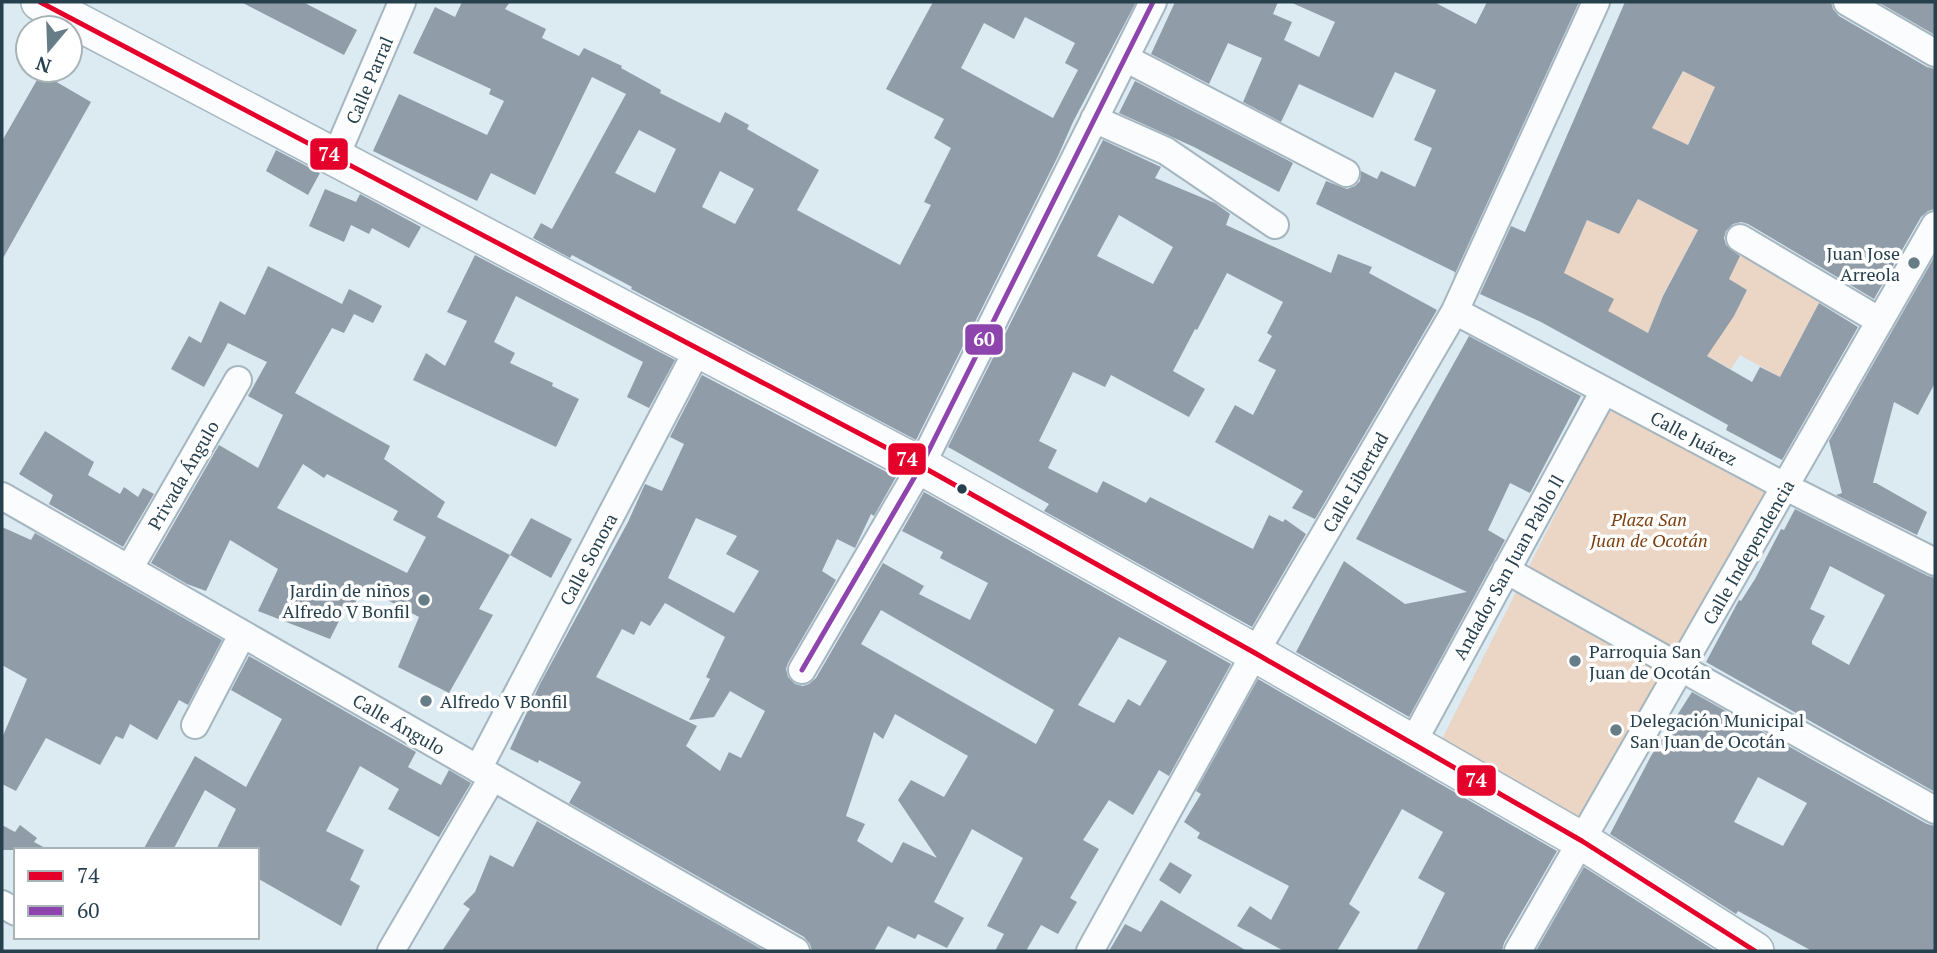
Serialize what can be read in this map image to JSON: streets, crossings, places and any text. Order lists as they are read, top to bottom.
{
  "streets": {
    "street": [
      "Calle Parral",
      "Calle Juárez",
      "Privada Ángulo",
      "Calle Libertad",
      "Calle Independencia",
      "Calle Sonora",
      "Andador San Juan Pablo ll",
      "Calle Ángulo"
    ]
  },
  "crossings": [
    ["Calle Juárez", "Calle Libertad"],
    ["Calle Juárez", "Calle Independencia"],
    ["Calle Juárez", "Andador San Juan Pablo ll"],
    ["Privada Ángulo", "Calle Ángulo"],
    ["Calle Sonora", "Calle Ángulo"]
  ],
  "parks": ["Plaza San Juan de Ocotán"],
  "places": [
    "Juan Jose Arreola",
    "Jardin de niños Alfredo V Bonfil",
    "Parroquia San Juan de Ocotán",
    "Alfredo V Bonfil",
    "Delegación Municipal San Juan de Ocotán"
  ],
  "lines": ["transit line 74", "transit line 60"],
  "legend": ["74", "60"],
  "north": "bottom"
}
